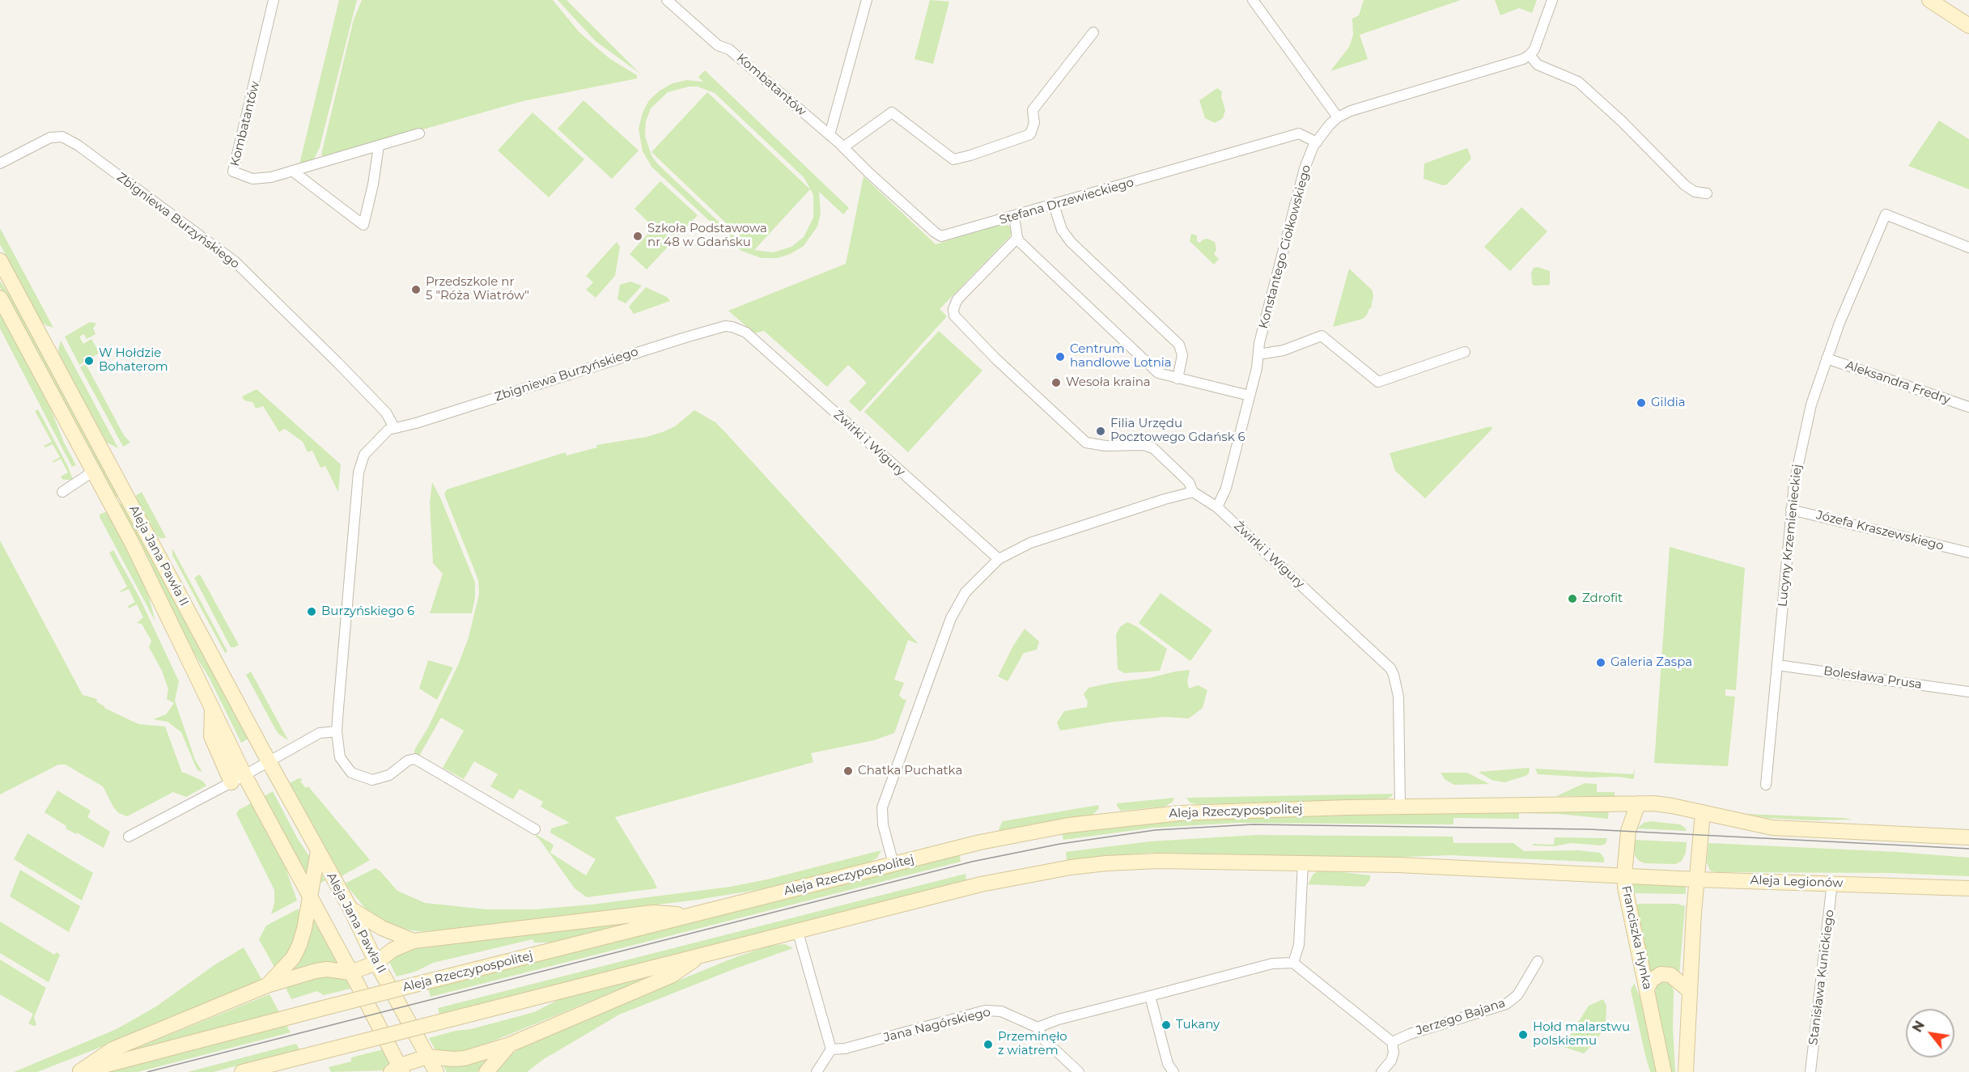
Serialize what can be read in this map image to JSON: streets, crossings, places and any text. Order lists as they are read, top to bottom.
{
  "streets": {
    "main road": [
      "Aleja Jana Pawła II",
      "Aleja Rzeczypospolitej",
      "Aleja Legionów",
      "Franciszka Hynka"
    ],
    "street": [
      "Kombatantów",
      "Stefana Drzewieckiego",
      "Zbigniewa Burzyńskiego",
      "Konstantego Ciołkowskiego",
      "Aleksandra Fredry",
      "Żwirki i Wigury",
      "Józefa Kraszewskiego",
      "Lucyny Krzemienieckiej",
      "Bolesława Prusa",
      "Stanisława Kunickiego",
      "Jerzego Bajana",
      "Jana Nagórskiego"
    ]
  },
  "crossings": [
    ["Kombatantów", "Stefana Drzewieckiego"],
    ["Stefana Drzewieckiego", "Konstantego Ciołkowskiego"],
    ["Zbigniewa Burzyńskiego", "Żwirki i Wigury"],
    ["Konstantego Ciołkowskiego", "Żwirki i Wigury"],
    ["Aleksandra Fredry", "Lucyny Krzemienieckiej"],
    ["Żwirki i Wigury", "Aleja Rzeczypospolitej"],
    ["Józefa Kraszewskiego", "Lucyny Krzemienieckiej"],
    ["Lucyny Krzemienieckiej", "Bolesława Prusa"],
    ["Aleja Rzeczypospolitej", "Franciszka Hynka"],
    ["Aleja Legionów", "Franciszka Hynka"],
    ["Aleja Legionów", "Stanisława Kunickiego"]
  ],
  "places": [
    "Szkoła Podstawowa nr 48 w Gdańsku",
    "Przedszkole nr 5 \"Róża Wiatrów\"",
    "Centrum handlowe Lotnia",
    "W Hołdzie Bohaterom",
    "Wesoła kraina",
    "Gildia",
    "Filia Urzędu Pocztowego Gdańsk 6",
    "Zdrofit",
    "Burzyńskiego 6",
    "Galeria Zaspa",
    "Chatka Puchatka",
    "Tukany",
    "Hołd malarstwu polskiemu",
    "Przeminęło z wiatrem"
  ],
  "north": "top left"
}
